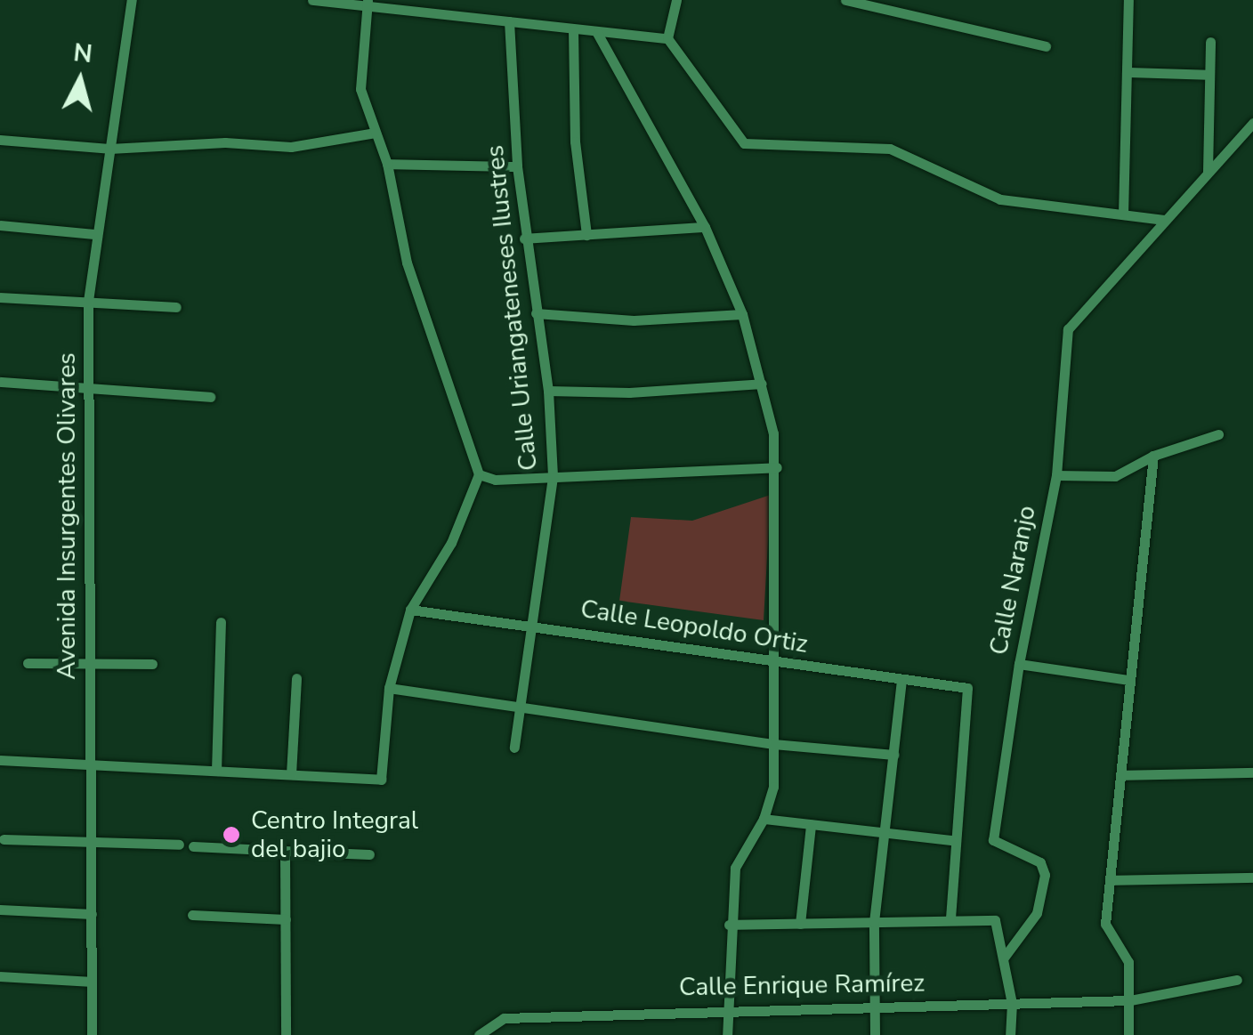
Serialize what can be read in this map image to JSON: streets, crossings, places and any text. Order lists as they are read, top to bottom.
{
  "streets": {
    "street": [
      "Calle Uriangateneses Ilustres",
      "Avenida Insurgentes Olivares",
      "Calle Naranjo",
      "Calle Leopoldo Ortiz",
      "Calle Enrique Ramírez"
    ]
  },
  "crossings": [
    ["Calle Uriangateneses Ilustres", "Calle Leopoldo Ortiz"]
  ],
  "places": ["Centro Integral del bajio"],
  "north": "top"
}
